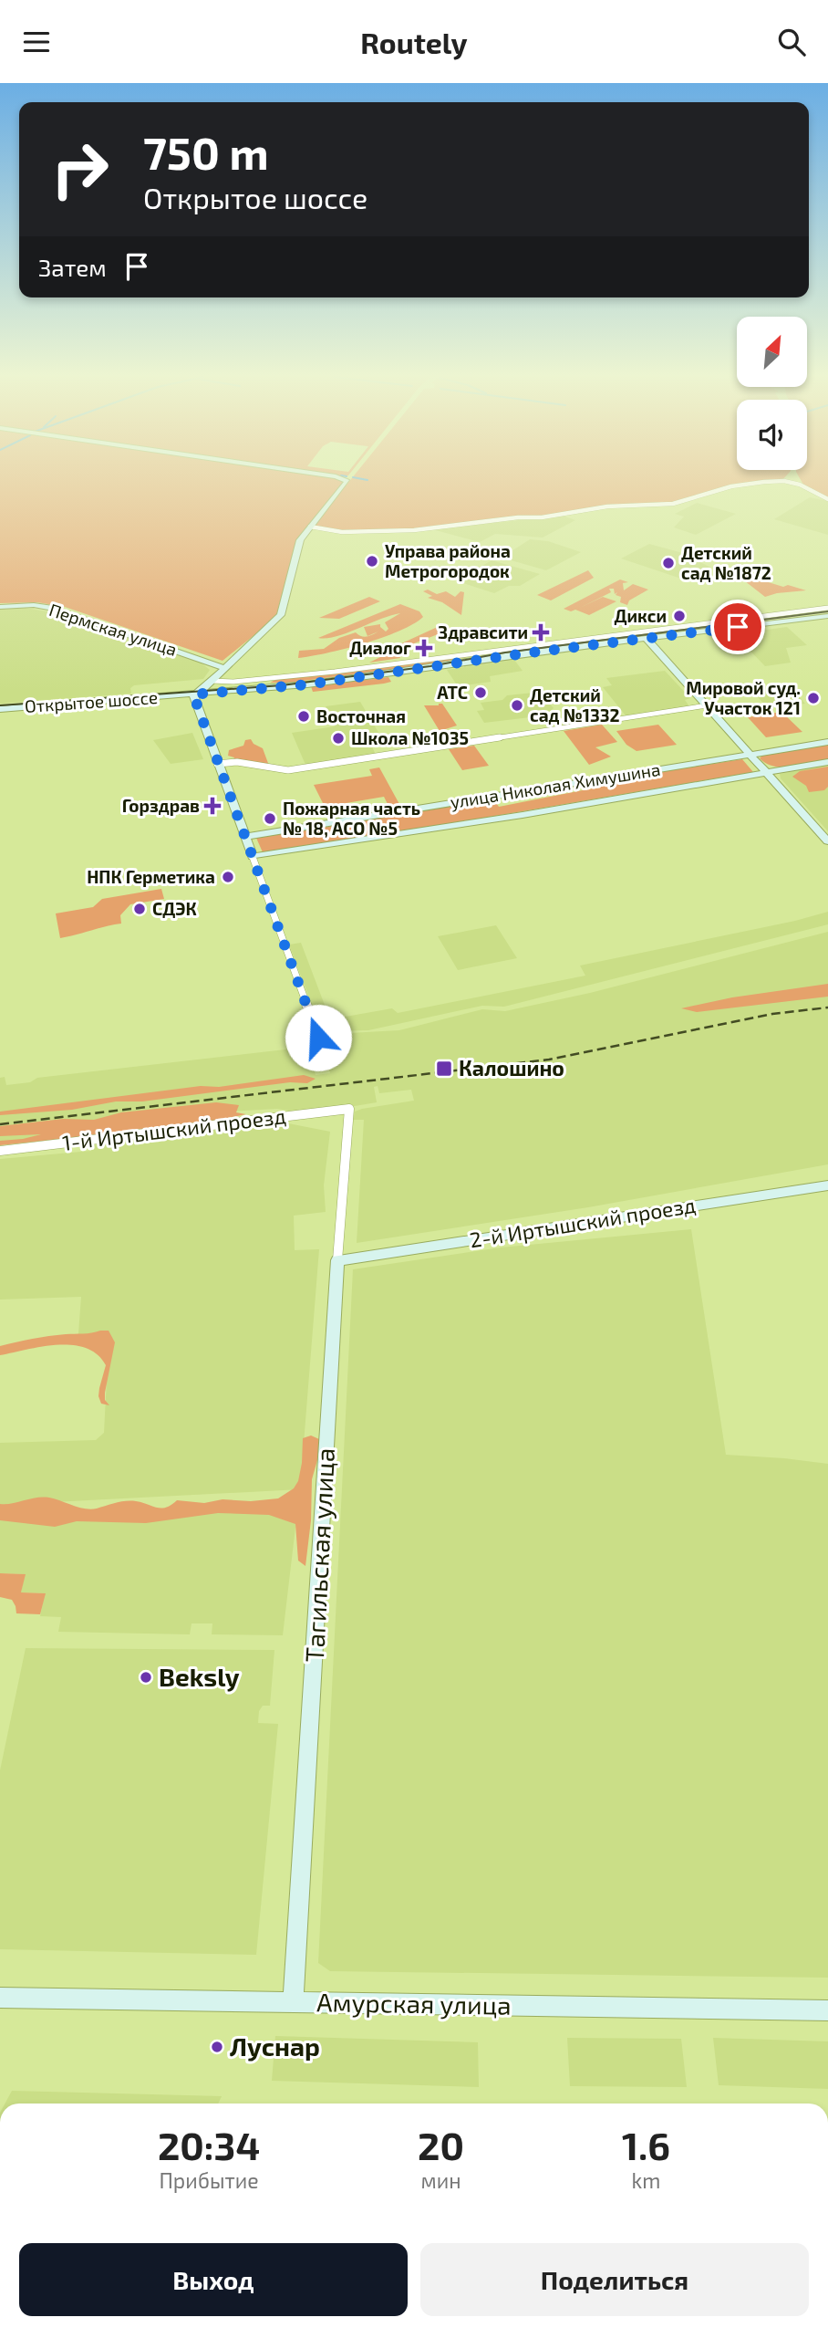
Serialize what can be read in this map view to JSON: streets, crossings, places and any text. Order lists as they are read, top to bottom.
{
  "streets": {
    "street": [
      "Пермская улица",
      "Открытое шоссе",
      "улица Николая Химушина",
      "1-й Иртышский проезд",
      "2-й Иртышский проезд",
      "Тагильская улица",
      "Амурская улица"
    ]
  },
  "crossings": [
    ["1-й Иртышский проезд", "Тагильская улица"],
    ["2-й Иртышский проезд", "Тагильская улица"],
    ["Тагильская улица", "Амурская улица"]
  ],
  "places": {
    "other": [
      "Управа района Метрогородок",
      "Детский сад №1872",
      "Дикси",
      "АТС",
      "Мировой суд. Участок 121",
      "Детский сад №1332",
      "Восточная",
      "Школа №1035",
      "Пожарная часть № 18, АСО №5",
      "НПК Герметика",
      "СДЭК",
      "Beksly",
      "Луснар"
    ],
    "health": ["Здравсити", "Диалог", "Горздрав"],
    "transit": ["Калошино"]
  },
  "north": "top right",
  "page": {
    "header": "Routely",
    "turn": ["750 m", "Открытое шоссе"],
    "then": "Затем",
    "eta": [
      "20:34",
      "Прибытие",
      "20",
      "мин",
      "1.6",
      "km"
    ],
    "buttons": ["Выход", "Поделиться"]
  }
}
